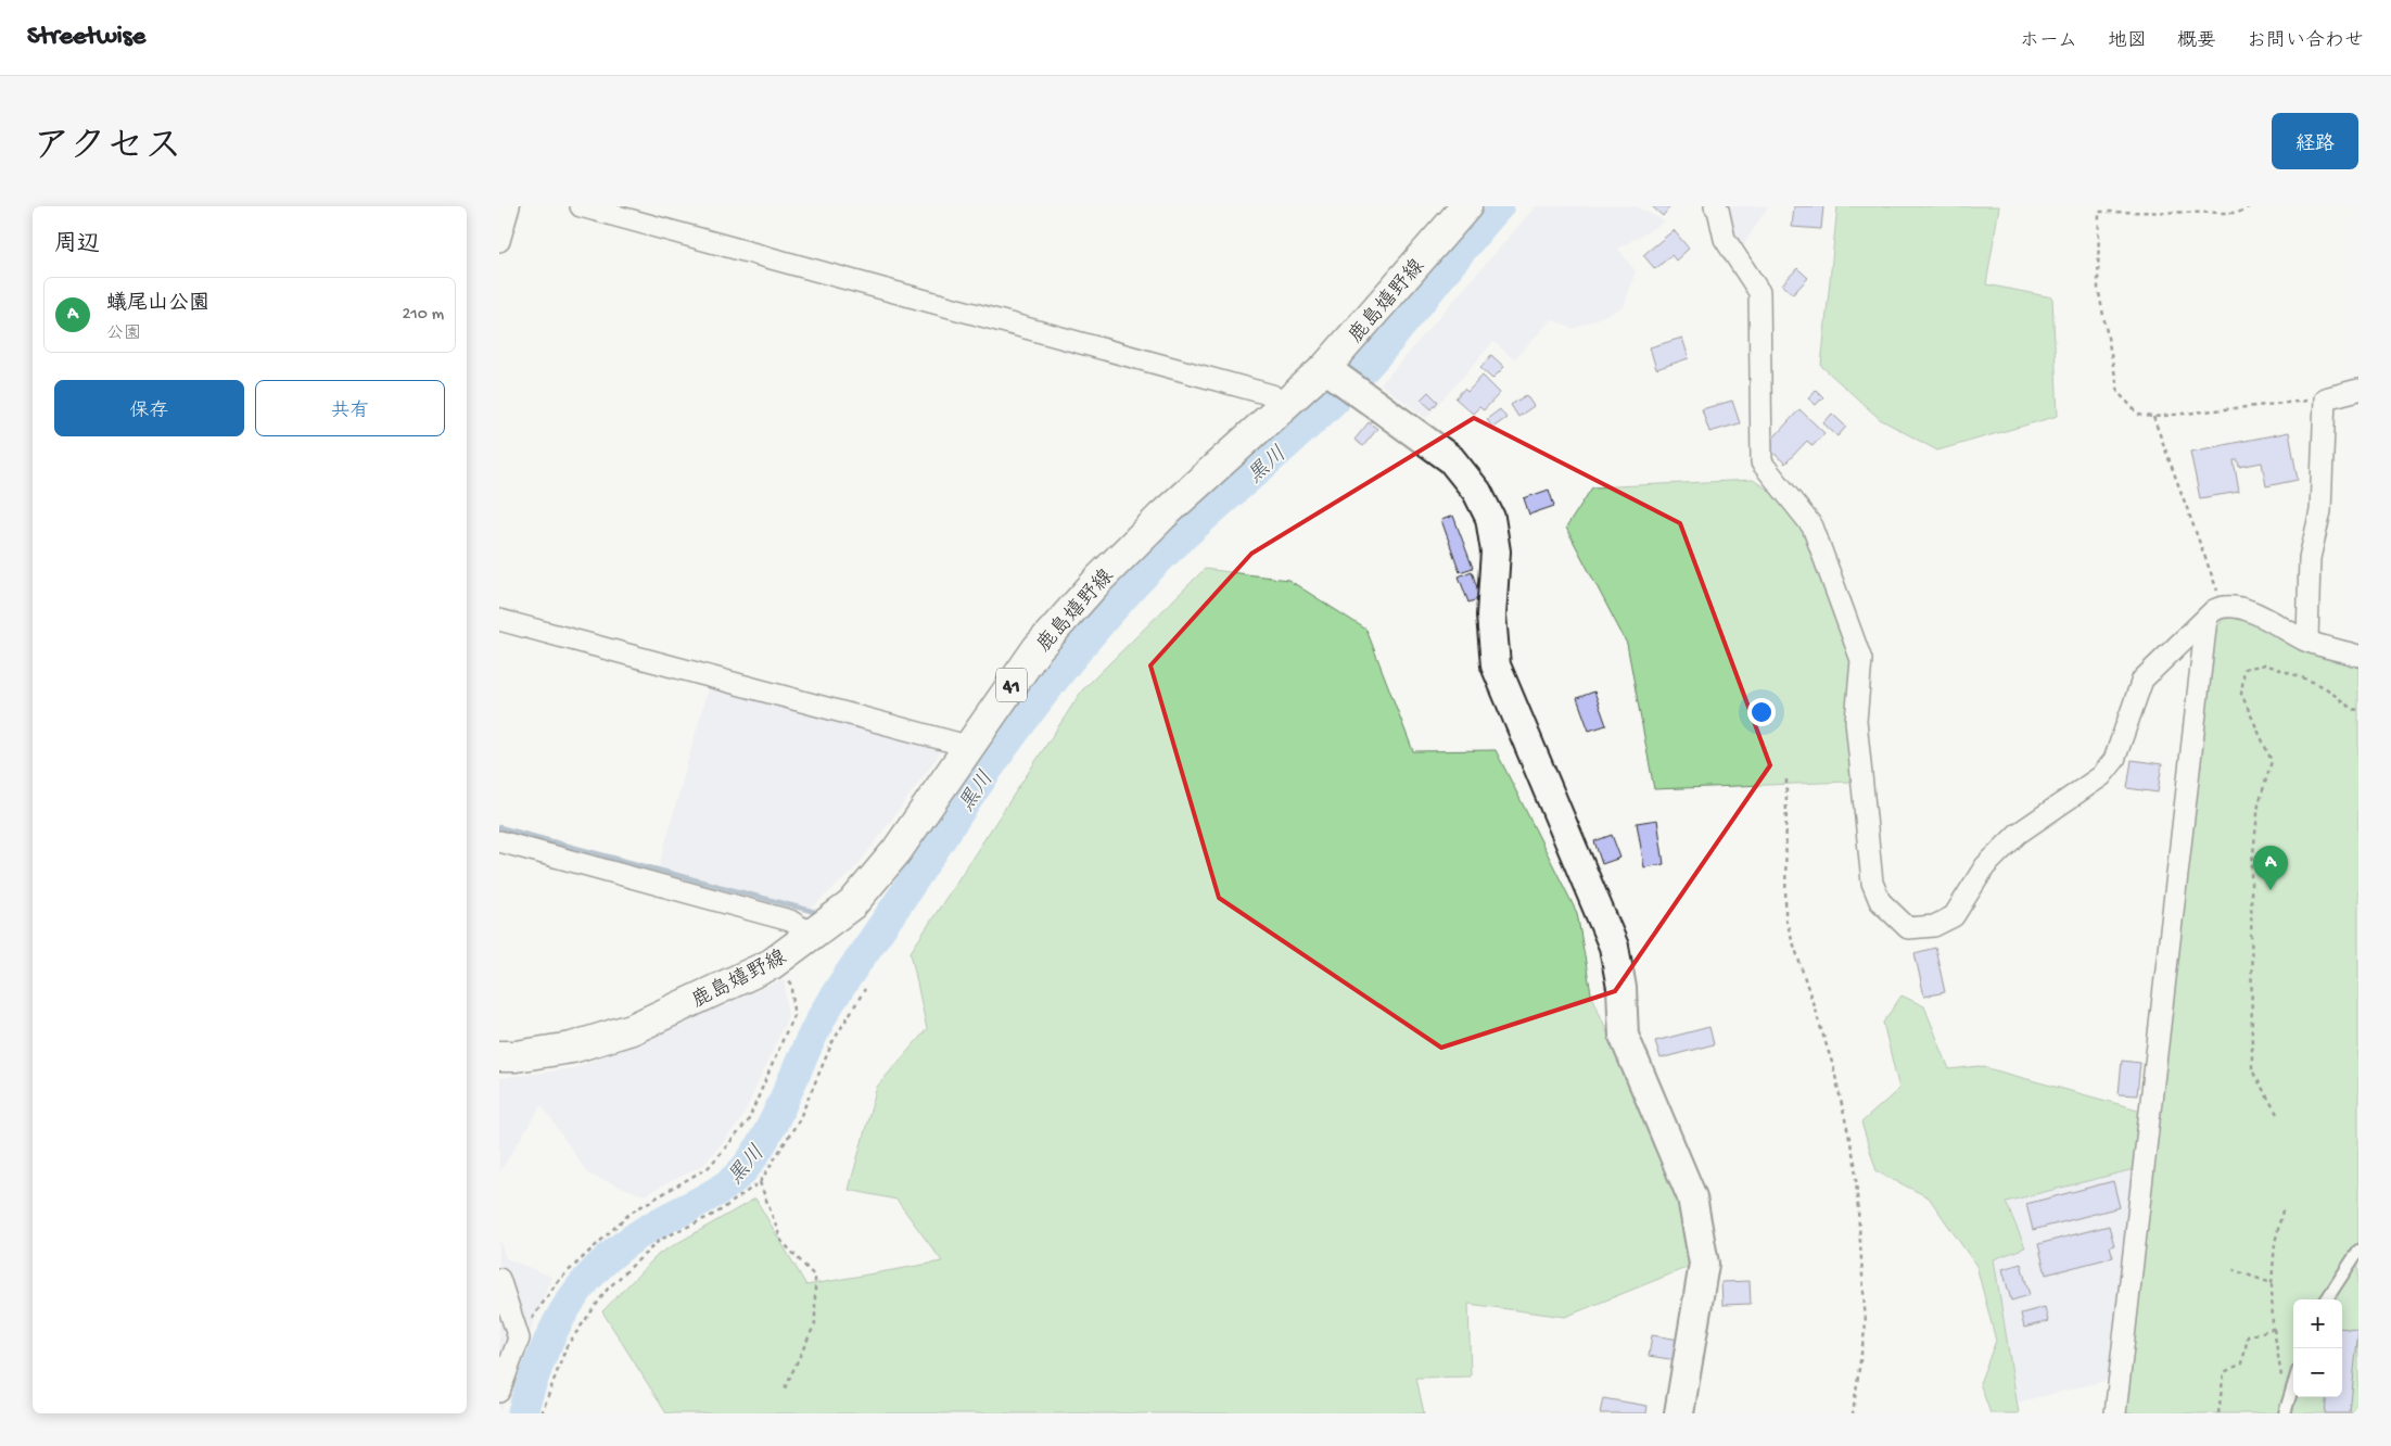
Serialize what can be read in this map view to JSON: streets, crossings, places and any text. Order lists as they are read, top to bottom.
{
  "streets": {
    "main road": ["鹿島嬉野線", "41"]
  },
  "water": ["黒川"],
  "page": {
    "header": "Streetwise",
    "nav": [
      "ホーム",
      "地図",
      "概要",
      "お問い合わせ"
    ],
    "title": "アクセス",
    "buttons": [
      "経路",
      ["保存", "共有"]
    ],
    "heading": "周辺",
    "list": [
      {
        "mark": "A",
        "name": "蟻尾山公園",
        "note": "公園",
        "value": "210 m"
      }
    ],
    "pins": "A",
    "map_buttons": ["+", "−"]
  }
}
